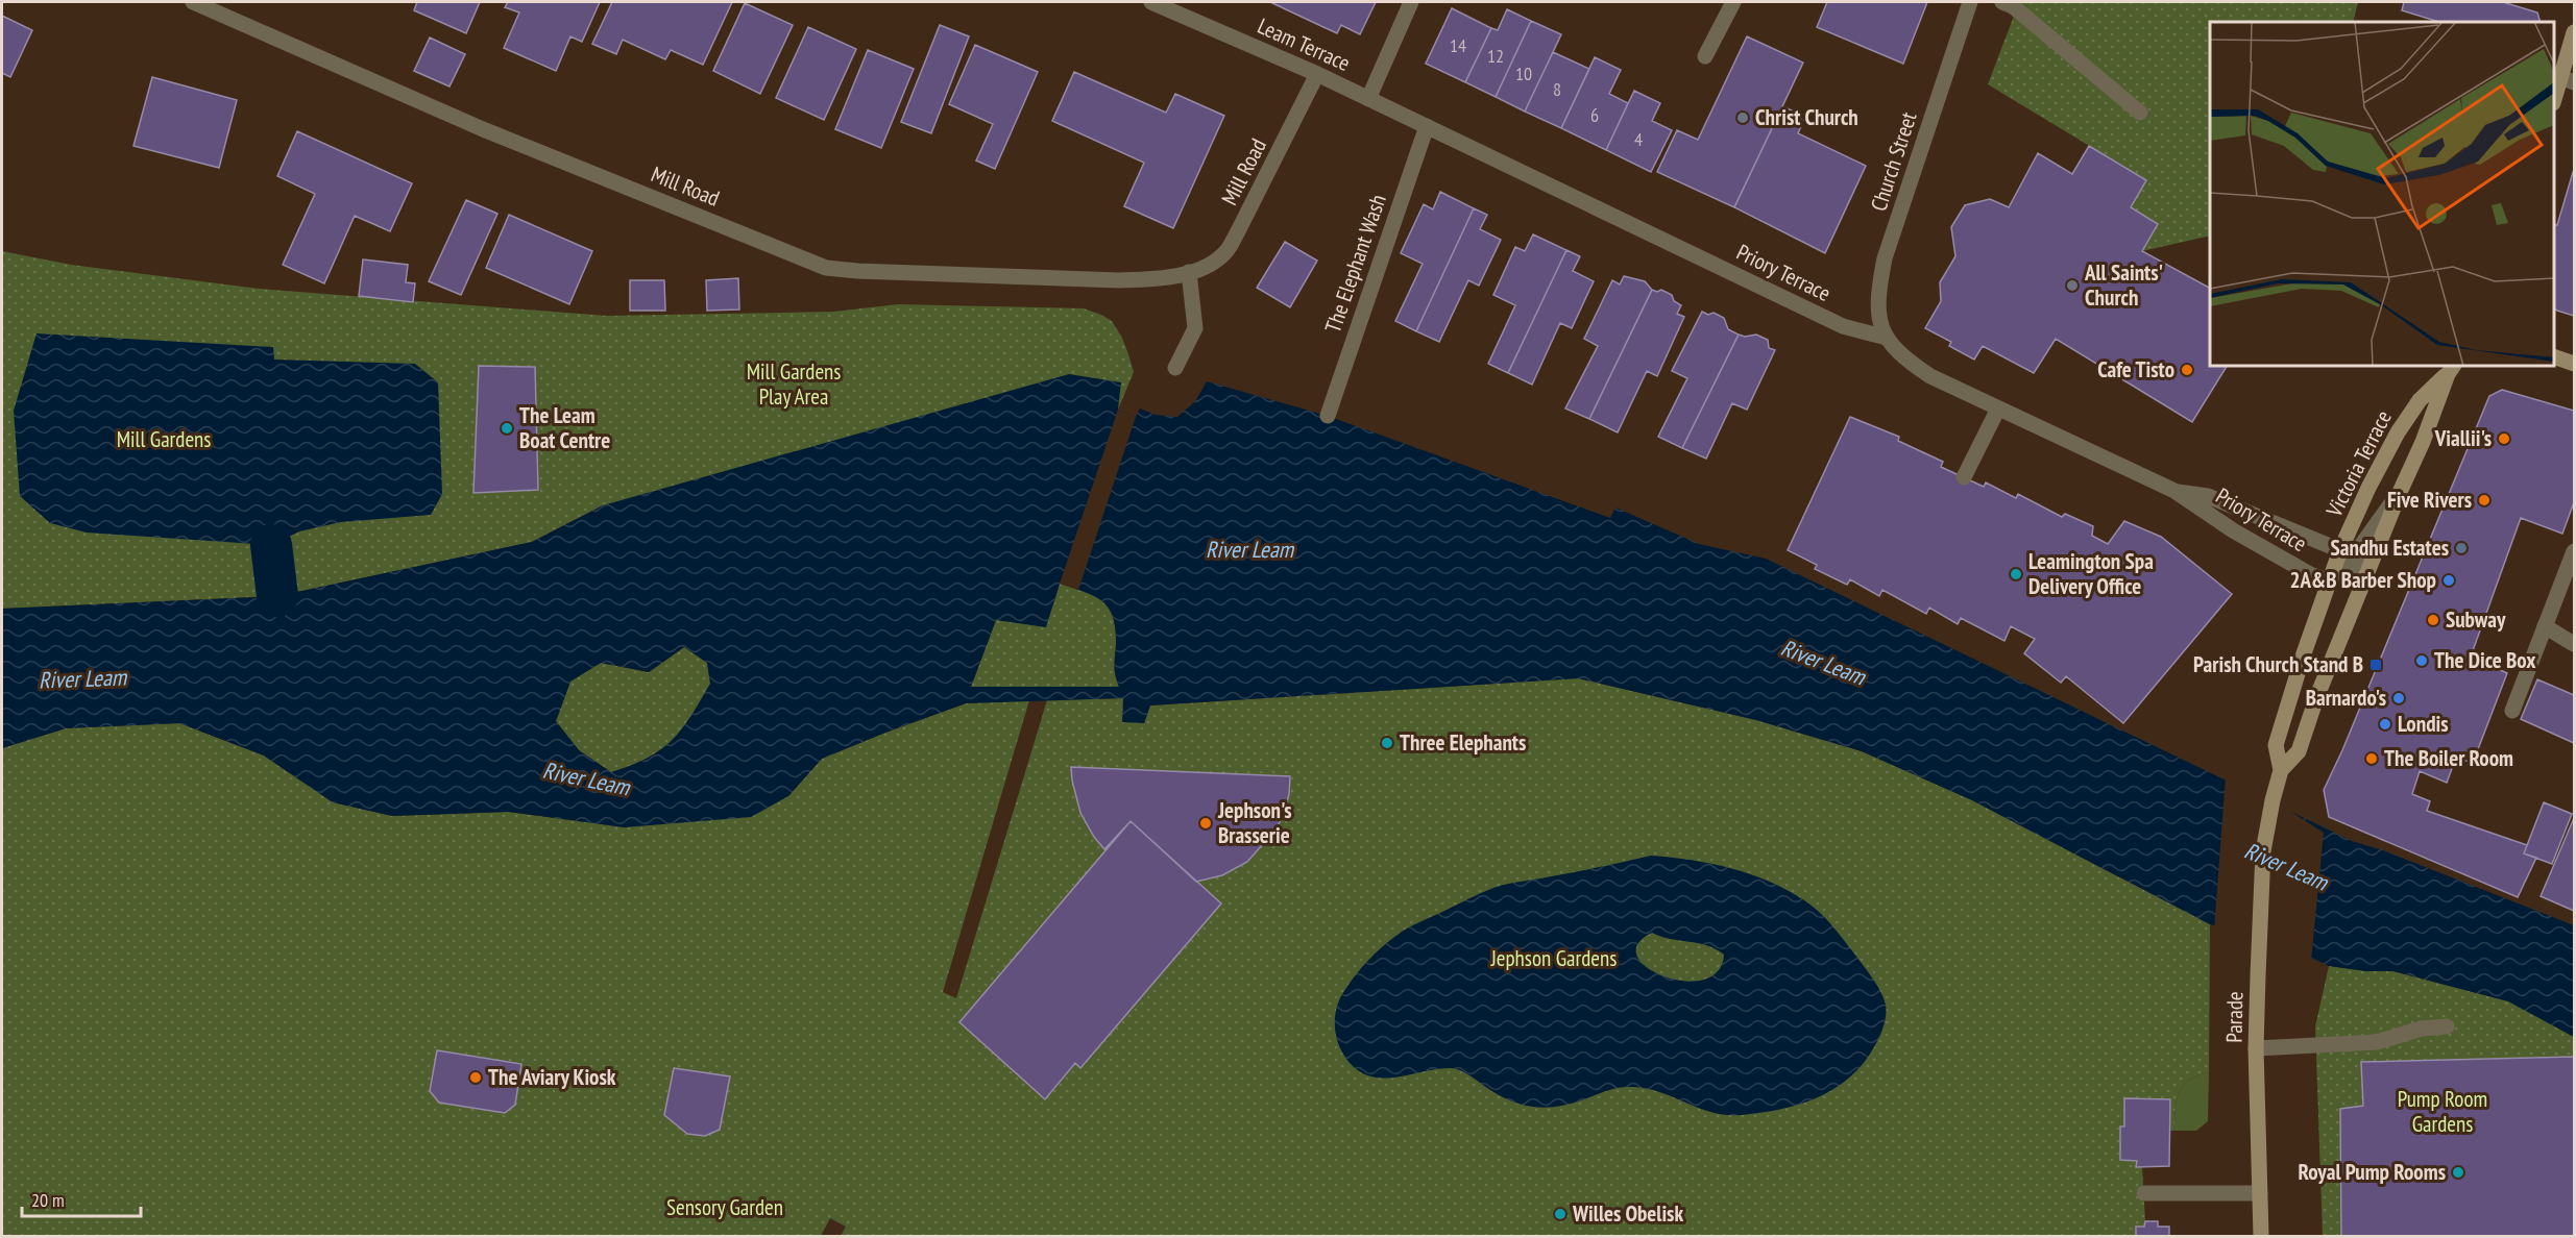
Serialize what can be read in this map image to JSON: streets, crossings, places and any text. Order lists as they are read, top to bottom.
{
  "streets": {
    "main road": ["Victoria Terrace", "Parade"],
    "street": [
      "Leam Terrace",
      "Church Street",
      "Mill Road",
      "The Elephant Wash",
      "Priory Terrace"
    ]
  },
  "crossings": [
    ["Leam Terrace", "Mill Road"],
    ["Leam Terrace", "Priory Terrace"],
    ["Church Street", "Priory Terrace"],
    ["The Elephant Wash", "Priory Terrace"],
    ["Priory Terrace", "Victoria Terrace"],
    ["Victoria Terrace", "Parade"]
  ],
  "water": ["River Leam"],
  "parks": [
    "Mill Gardens Play Area",
    "Mill Gardens",
    "Jephson Gardens",
    "Pump Room Gardens",
    "Sensory Garden"
  ],
  "places": {
    "other": [
      "Christ Church",
      "All Saints' Church",
      "Cafe Tisto",
      "The Leam Boat Centre",
      "Viallii's",
      "Five Rivers",
      "Sandhu Estates",
      "Leamington Spa Delivery Office",
      "2A&B Barber Shop",
      "Subway",
      "The Dice Box",
      "Barnardo's",
      "Londis",
      "Three Elephants",
      "The Boiler Room",
      "Jephson's Brasserie",
      "The Aviary Kiosk",
      "Royal Pump Rooms",
      "Willes Obelisk"
    ],
    "transit": ["Parish Church Stand B"]
  },
  "house_numbers": [
    "14",
    "12",
    "10",
    "8",
    "6",
    "4"
  ],
  "scale_bar": "20 m"
}
